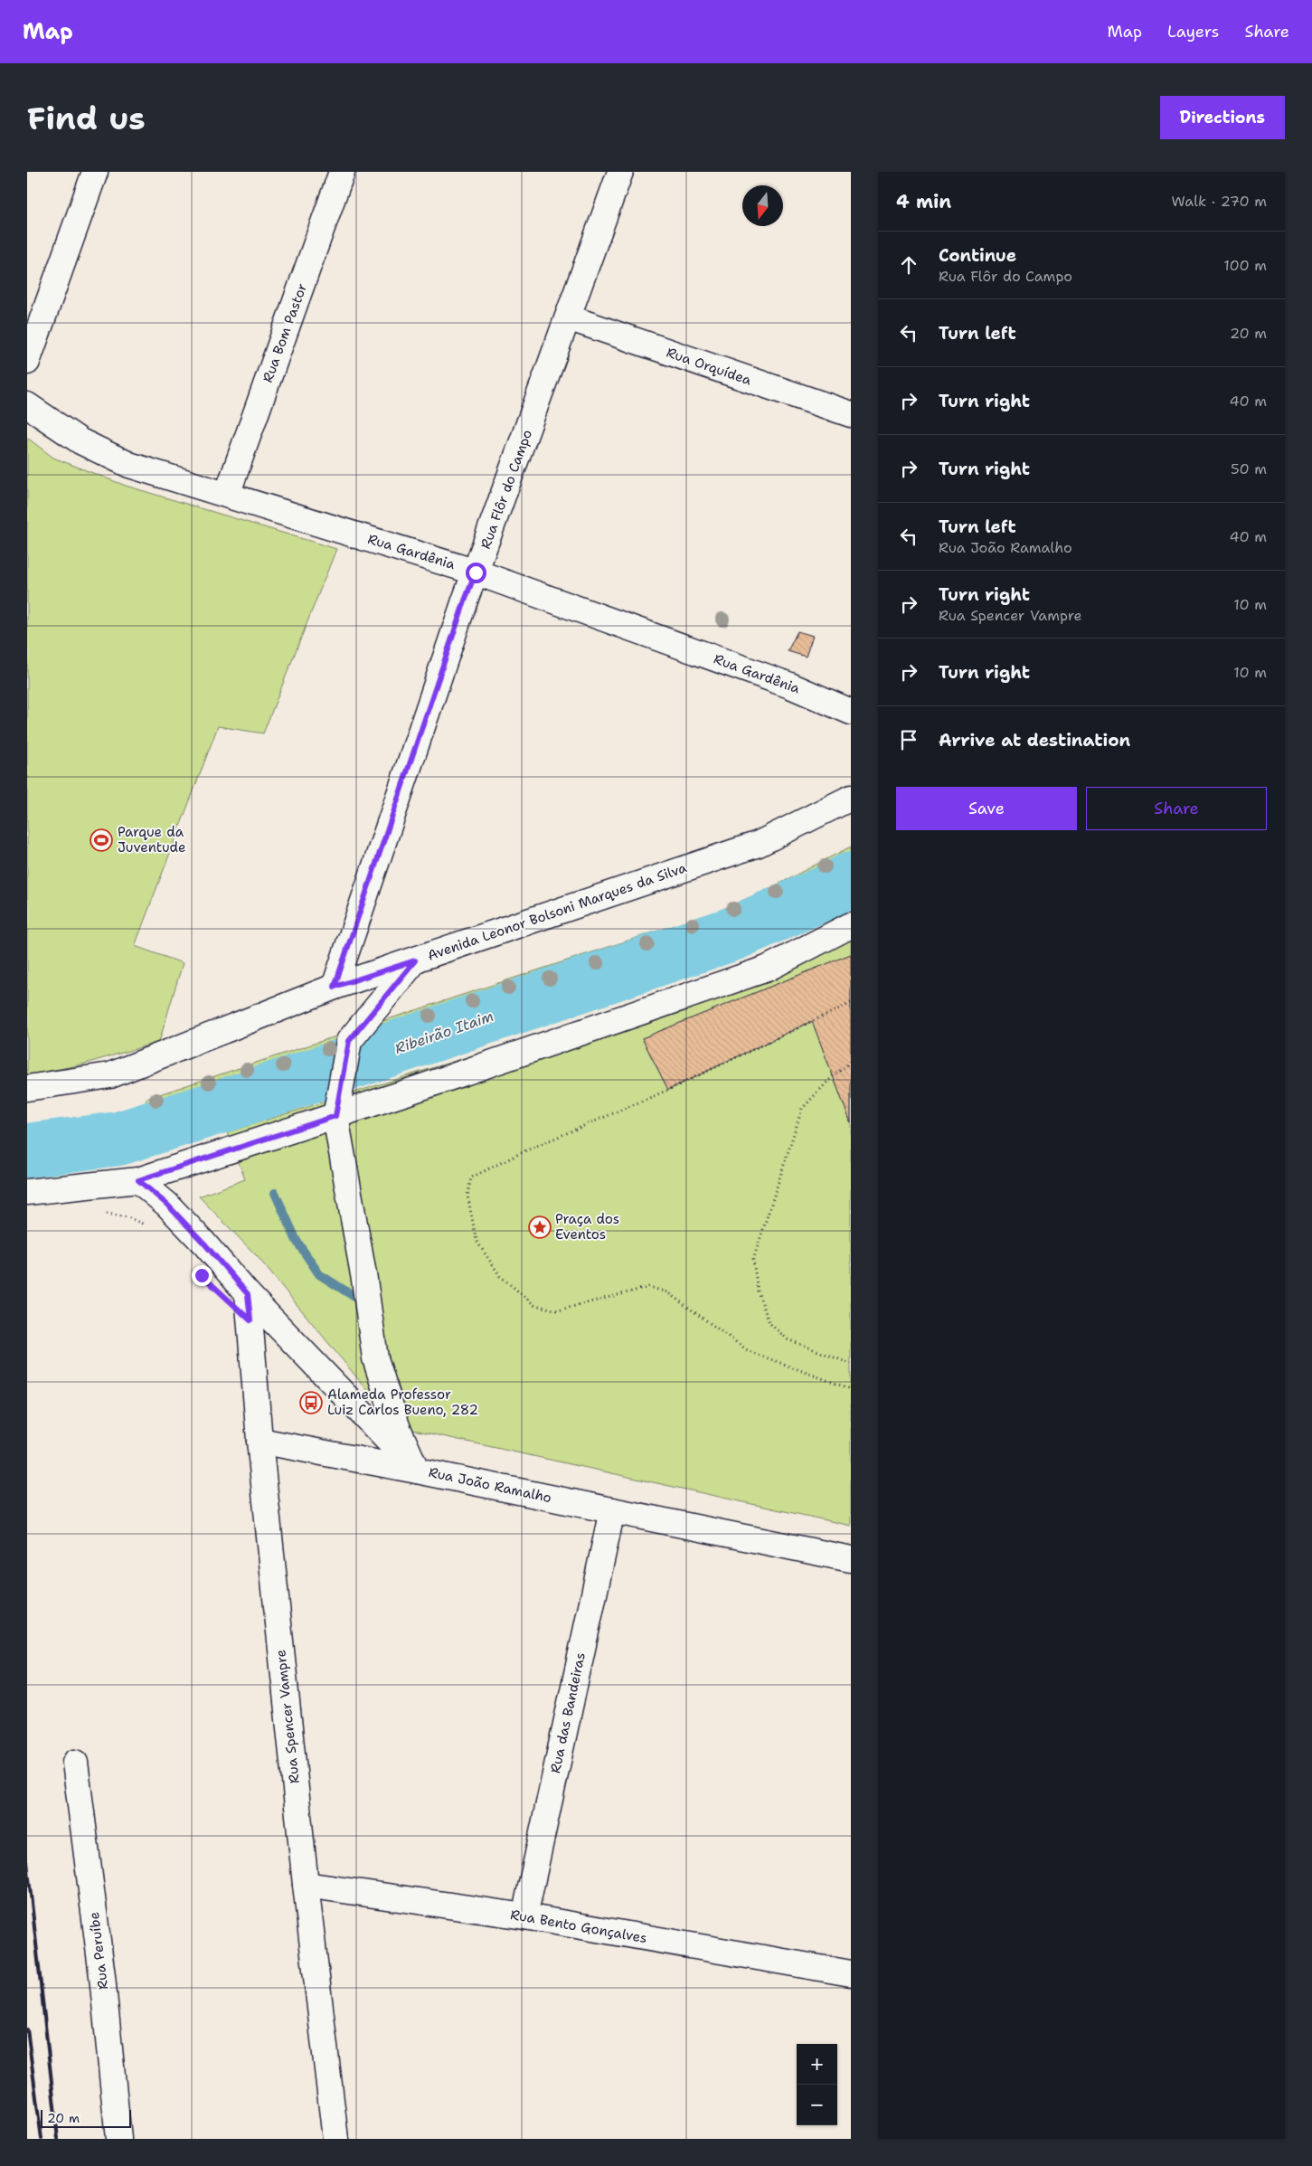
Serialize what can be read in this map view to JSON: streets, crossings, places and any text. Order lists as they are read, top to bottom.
{
  "streets": {
    "street": [
      "Rua Bom Pastor",
      "Rua Orquídea",
      "Rua Flôr do Campo",
      "Rua Gardênia",
      "Avenida Leonor Bolsoni Marques da Silva",
      "Rua João Ramalho",
      "Rua das Bandeiras",
      "Rua Spencer Vampre",
      "Rua Bento Gonçalves",
      "Rua Peruíbe"
    ]
  },
  "crossings": [
    ["Rua Bom Pastor", "Rua Gardênia"],
    ["Rua Orquídea", "Rua Flôr do Campo"],
    ["Rua Flôr do Campo", "Rua Gardênia"],
    ["Rua Flôr do Campo", "Avenida Leonor Bolsoni Marques da Silva"],
    ["Rua João Ramalho", "Rua das Bandeiras"],
    ["Rua João Ramalho", "Rua Spencer Vampre"],
    ["Rua das Bandeiras", "Rua Bento Gonçalves"],
    ["Rua Spencer Vampre", "Rua Bento Gonçalves"]
  ],
  "water": ["Ribeirão Itaim"],
  "places": {
    "sports": ["Parque da Juventude"],
    "place": ["Praça dos Eventos"],
    "bus stop": ["Alameda Professor Luiz Carlos Bueno, 282"]
  },
  "scale_bar": "20 m",
  "north": "bottom",
  "page": {
    "header": "Map",
    "nav": ["Map", "Layers", "Share"],
    "buttons": [
      "Directions",
      ["Save", "Share"]
    ],
    "title": "Find us",
    "heading": ["4 min", "Walk · 270 m"],
    "list": [
      ["Continue", "Rua Flôr do Campo", "100 m"],
      ["Turn left", "20 m"],
      ["Turn right", "40 m"],
      ["Turn right", "50 m"],
      ["Turn left", "Rua João Ramalho", "40 m"],
      ["Turn right", "Rua Spencer Vampre", "10 m"],
      ["Turn right", "10 m"],
      "Arrive at destination"
    ],
    "map_buttons": ["+", "−"],
    "scale": "20 m"
  }
}
